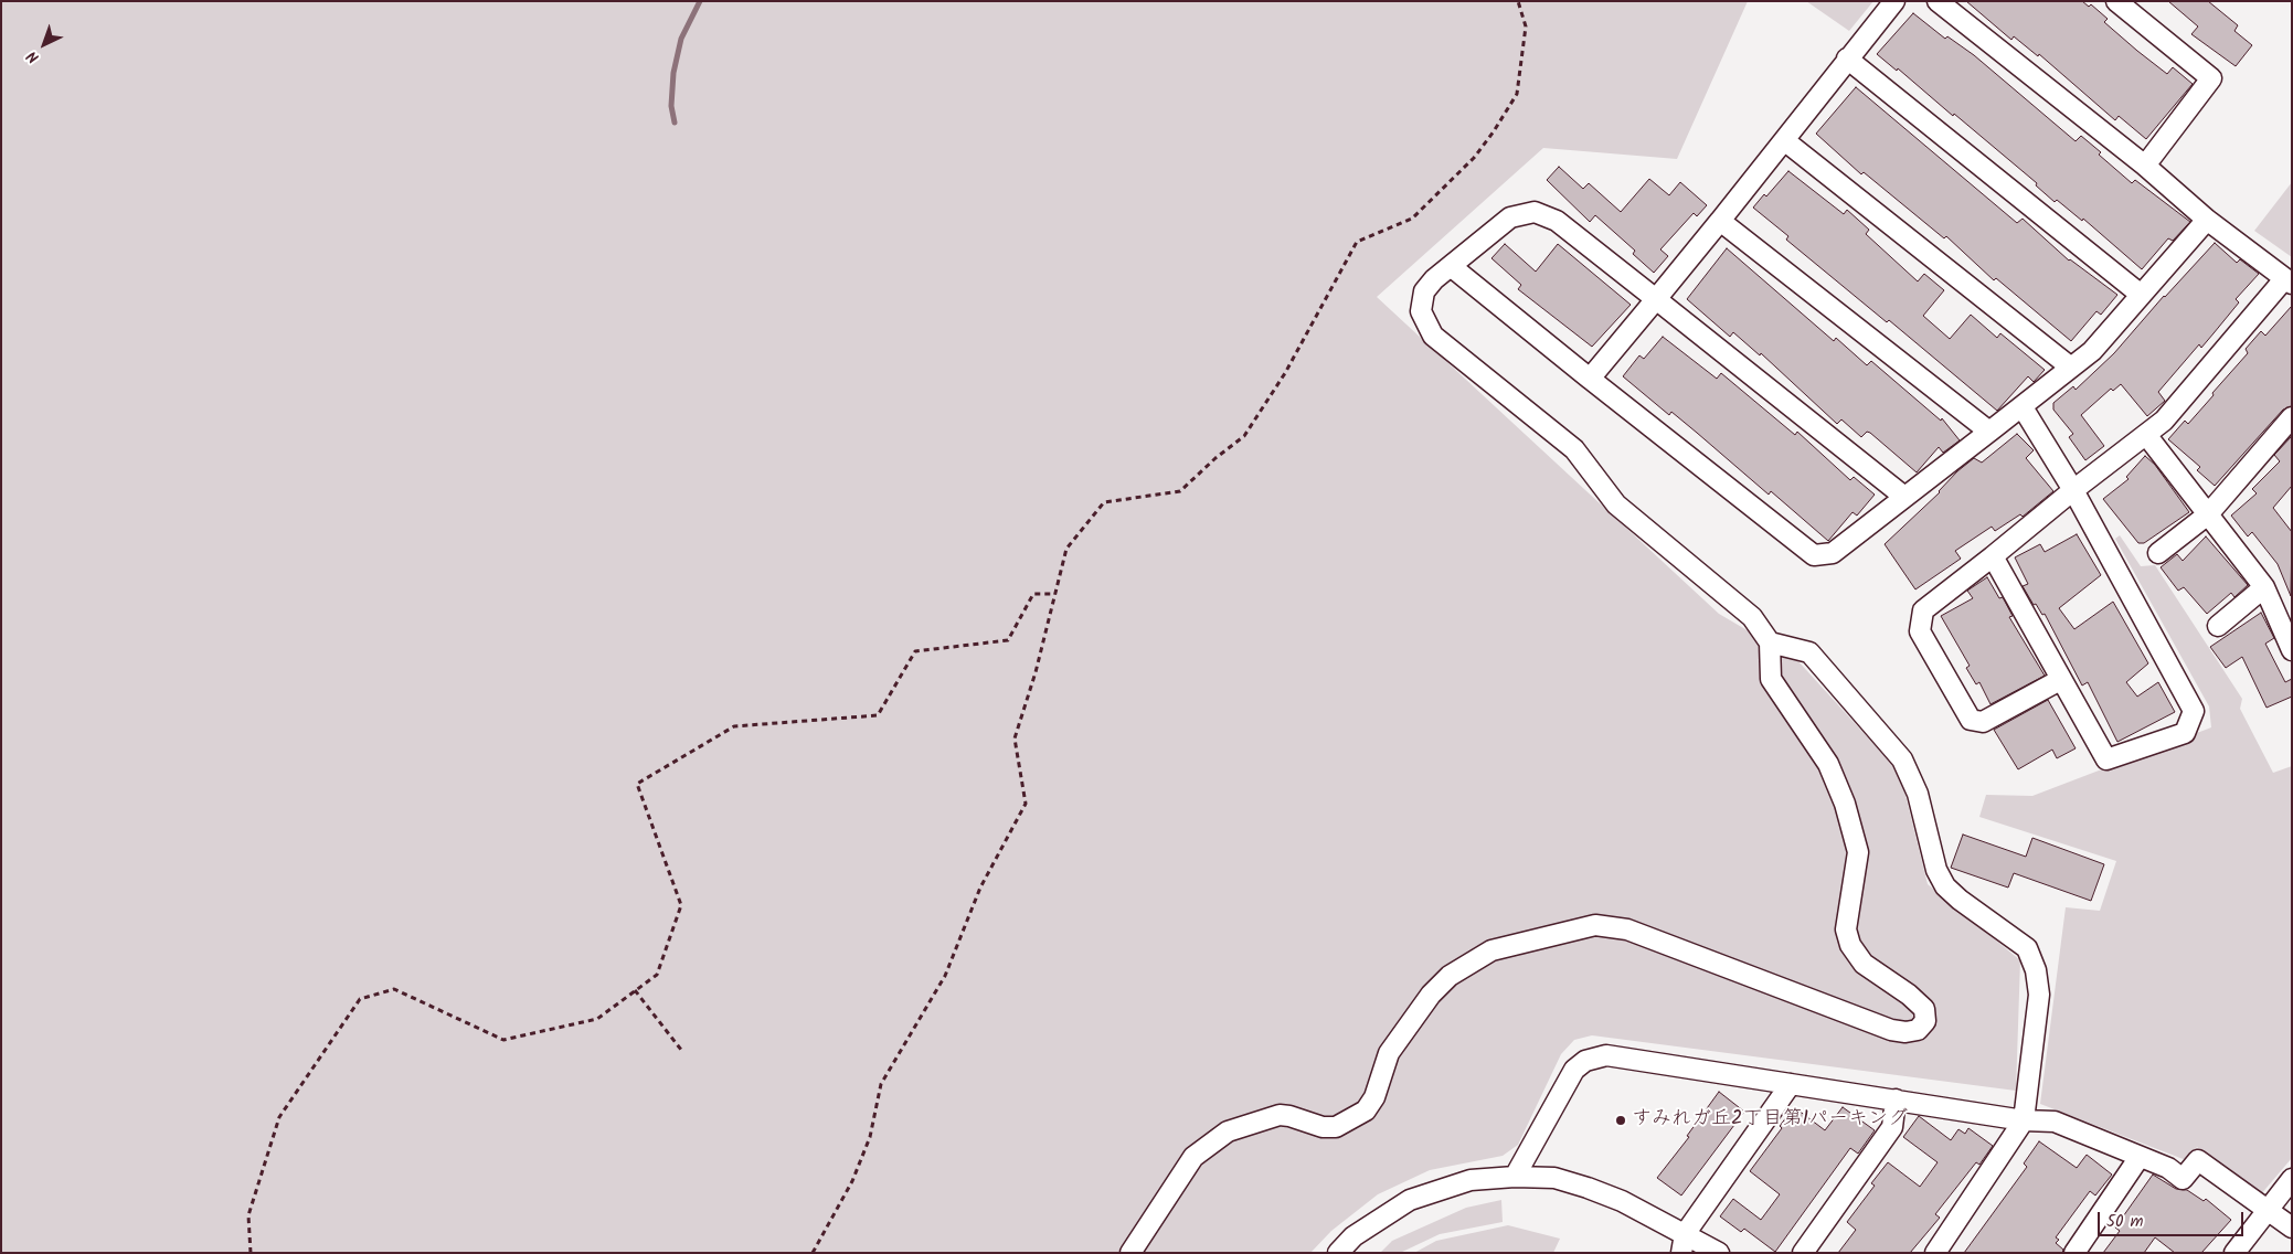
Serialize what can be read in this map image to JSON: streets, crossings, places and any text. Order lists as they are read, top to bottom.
{
  "places": ["すみれガ丘2丁目第1パーキング"],
  "scale_bar": "50 m",
  "north": "bottom left"
}
